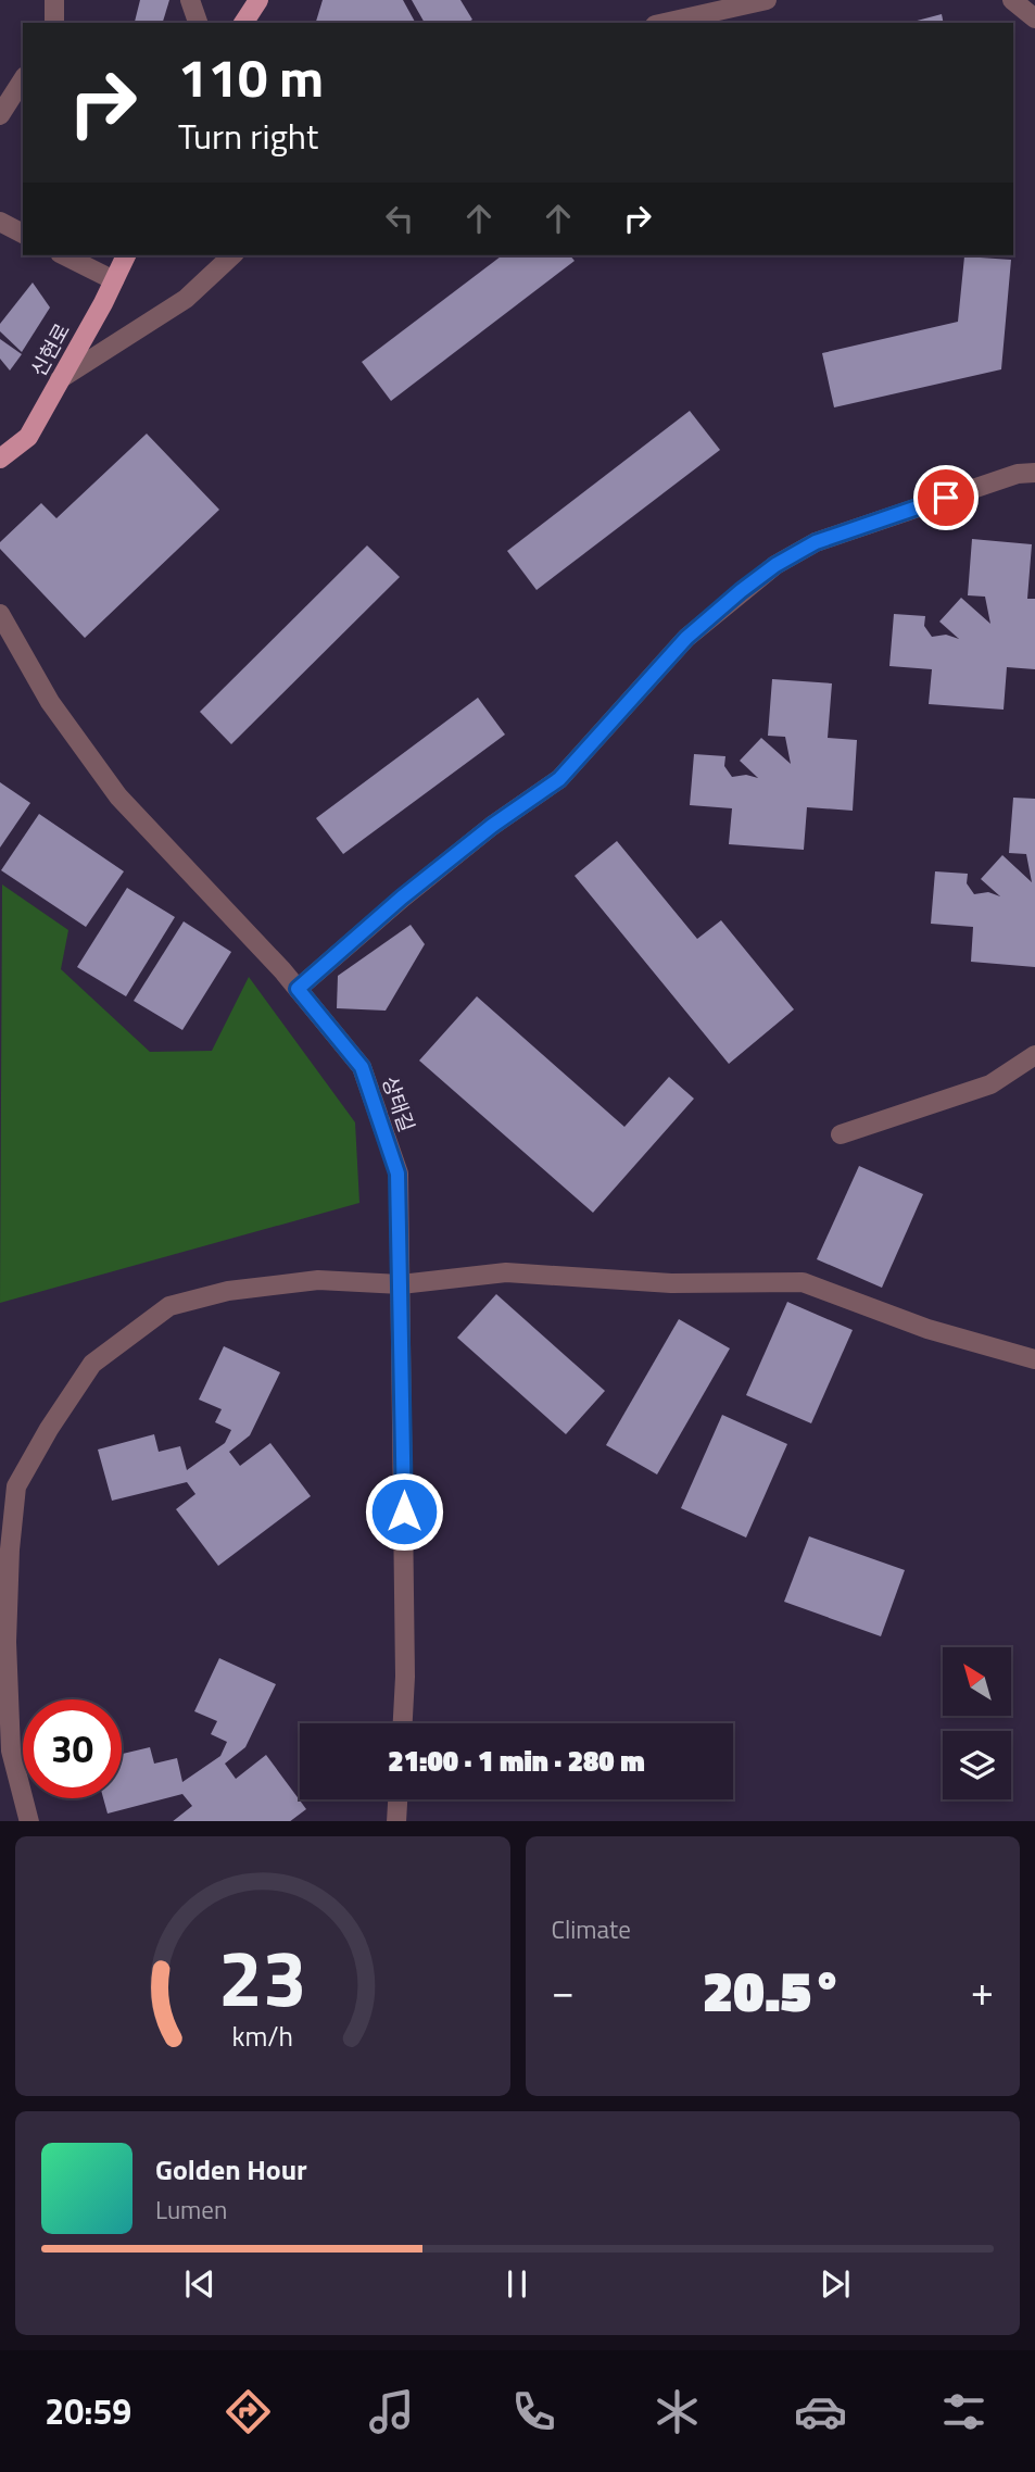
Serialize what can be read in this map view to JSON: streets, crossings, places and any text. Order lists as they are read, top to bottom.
{
  "streets": {
    "main road": ["신현로"],
    "street": ["상태길"]
  },
  "north": "top left",
  "page": {
    "turn": ["110 m", "Turn right"],
    "limit": "30",
    "trip": "21:00 · 1 min · 280 m",
    "tile": "Climate",
    "heat": ["−", "20.5°", "+"],
    "song": ["Golden Hour", "Lumen"],
    "tabs": "20:59",
    "gauge": ["23", "km/h"]
  }
}
